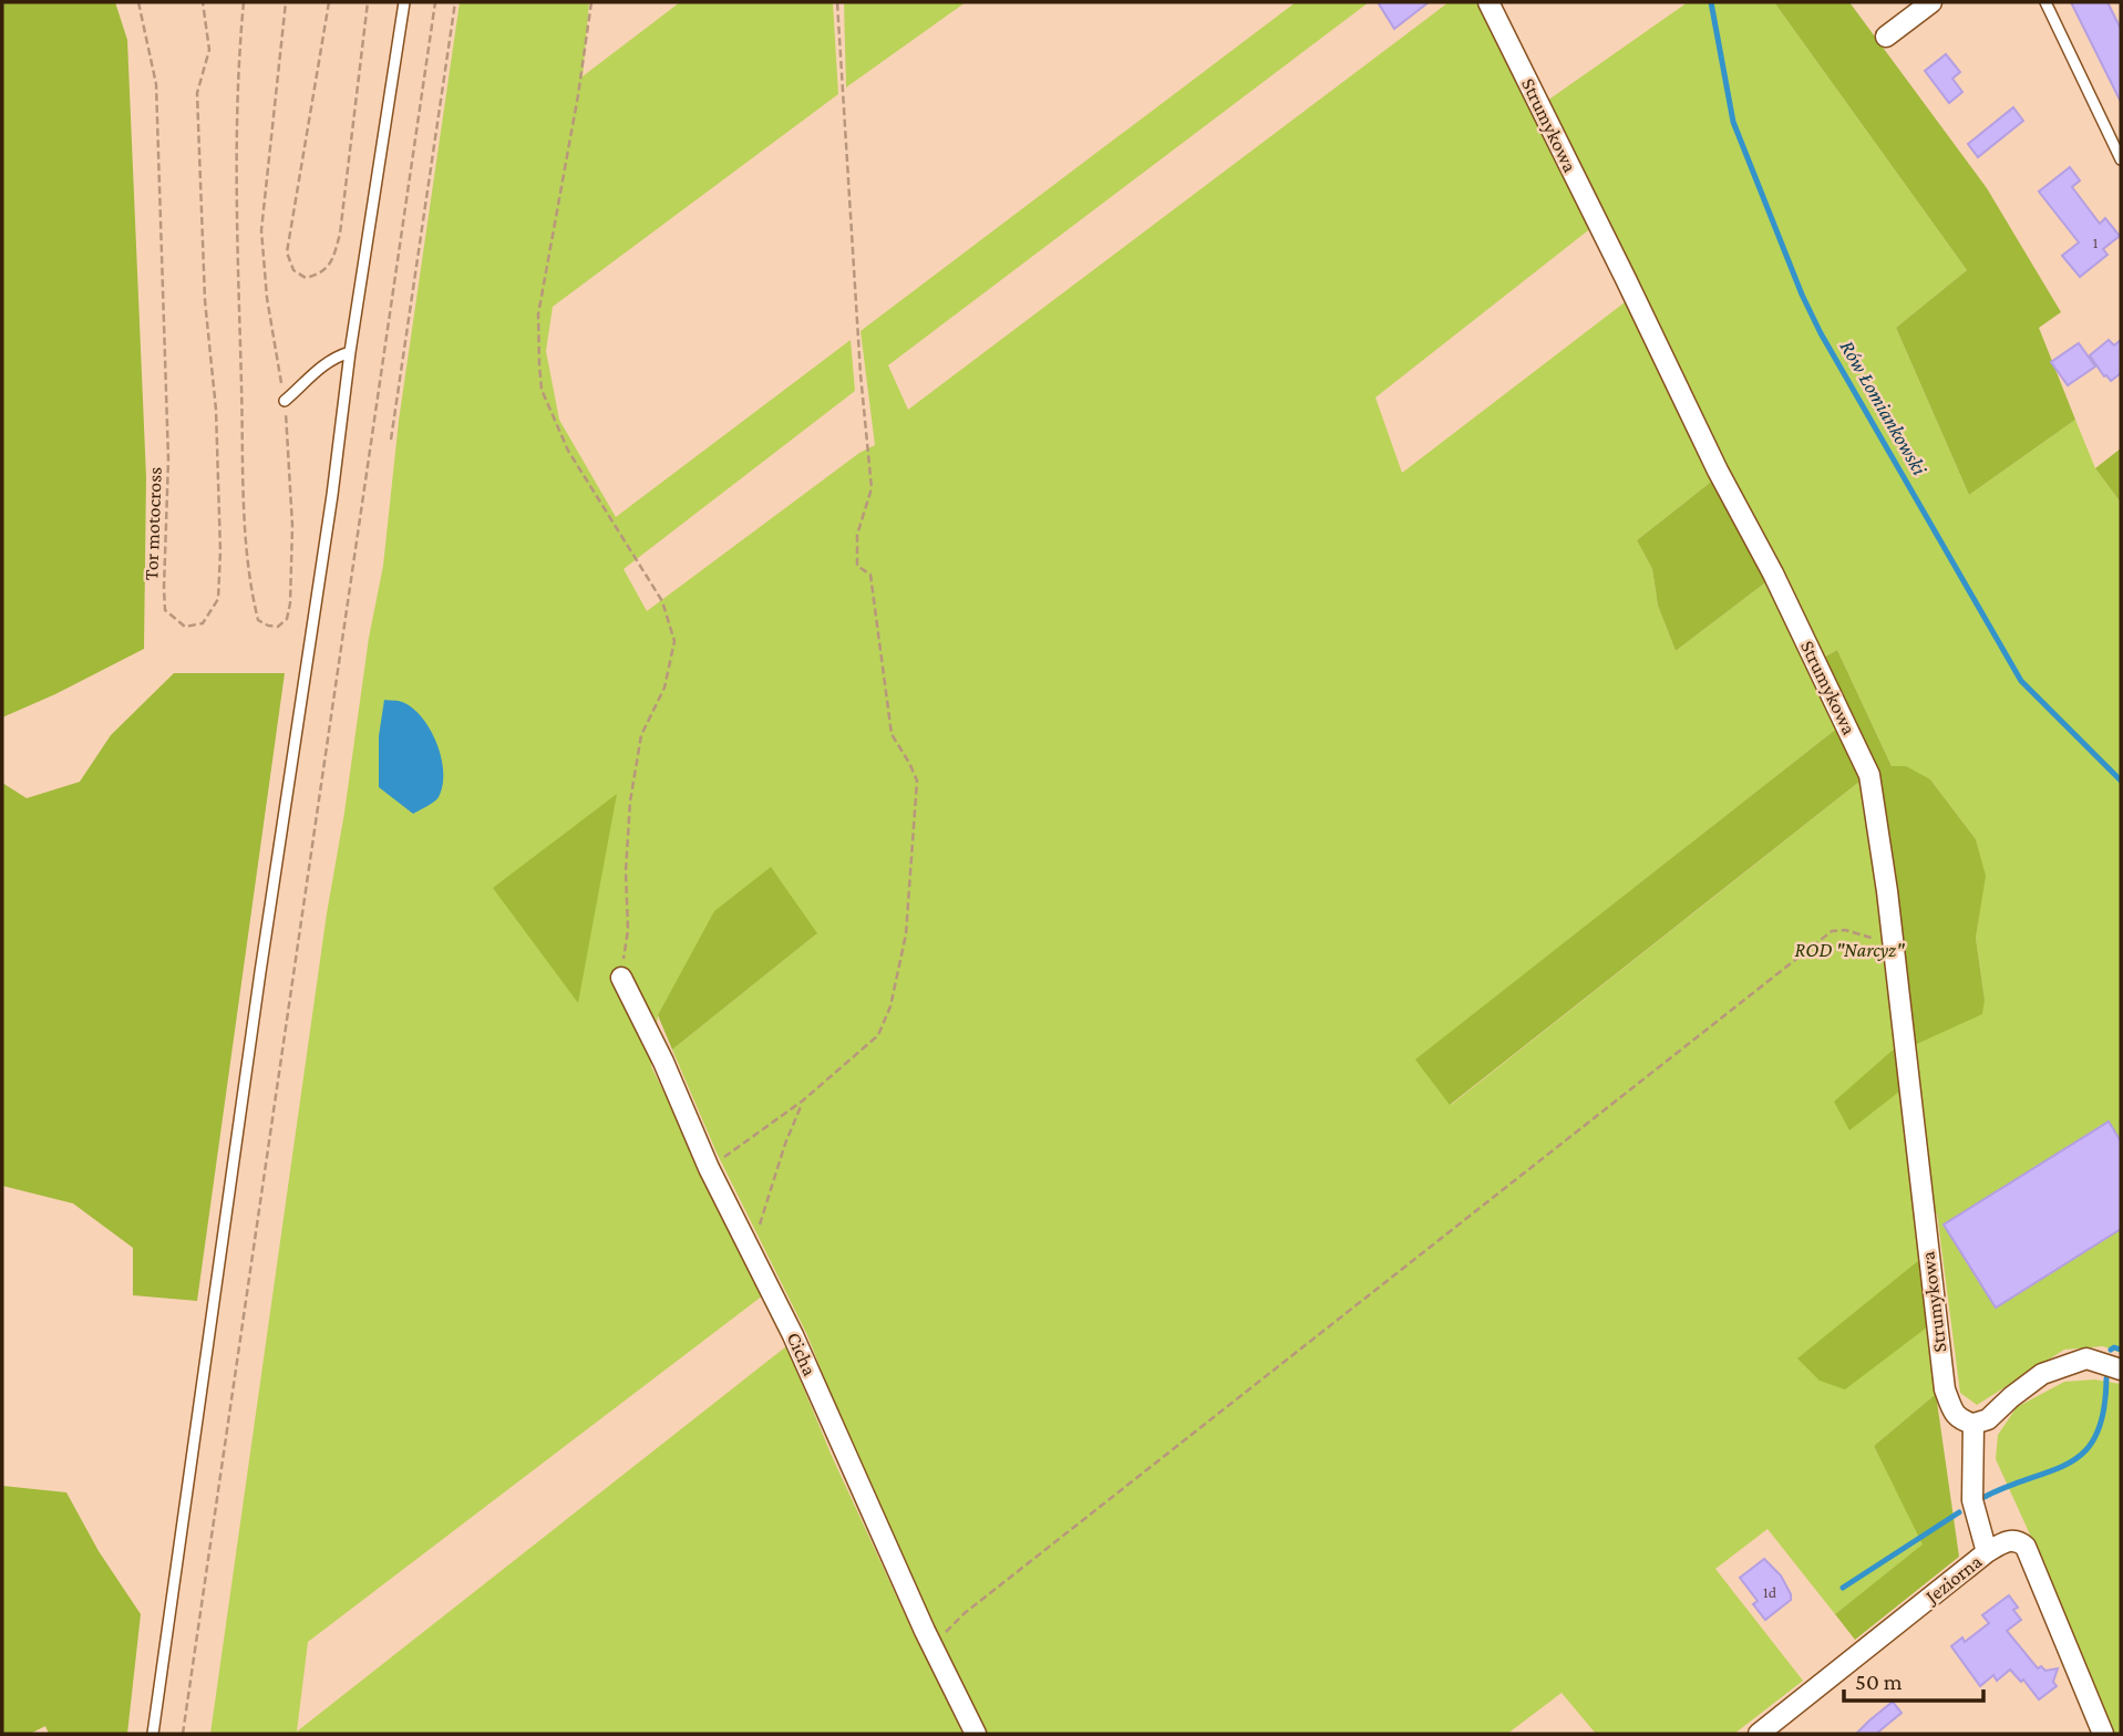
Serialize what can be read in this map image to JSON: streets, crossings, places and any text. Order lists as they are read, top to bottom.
{
  "streets": {
    "street": ["Strumykowa", "Cicha", "Jeziorna"],
    "path": ["Tor motocross"]
  },
  "crossings": [
    ["Strumykowa", "Jeziorna"]
  ],
  "water": ["Rów Łomiankowski"],
  "parks": ["ROD \"Narcyz\""],
  "house_numbers": ["1", "1d"],
  "scale_bar": "50 m"
}
